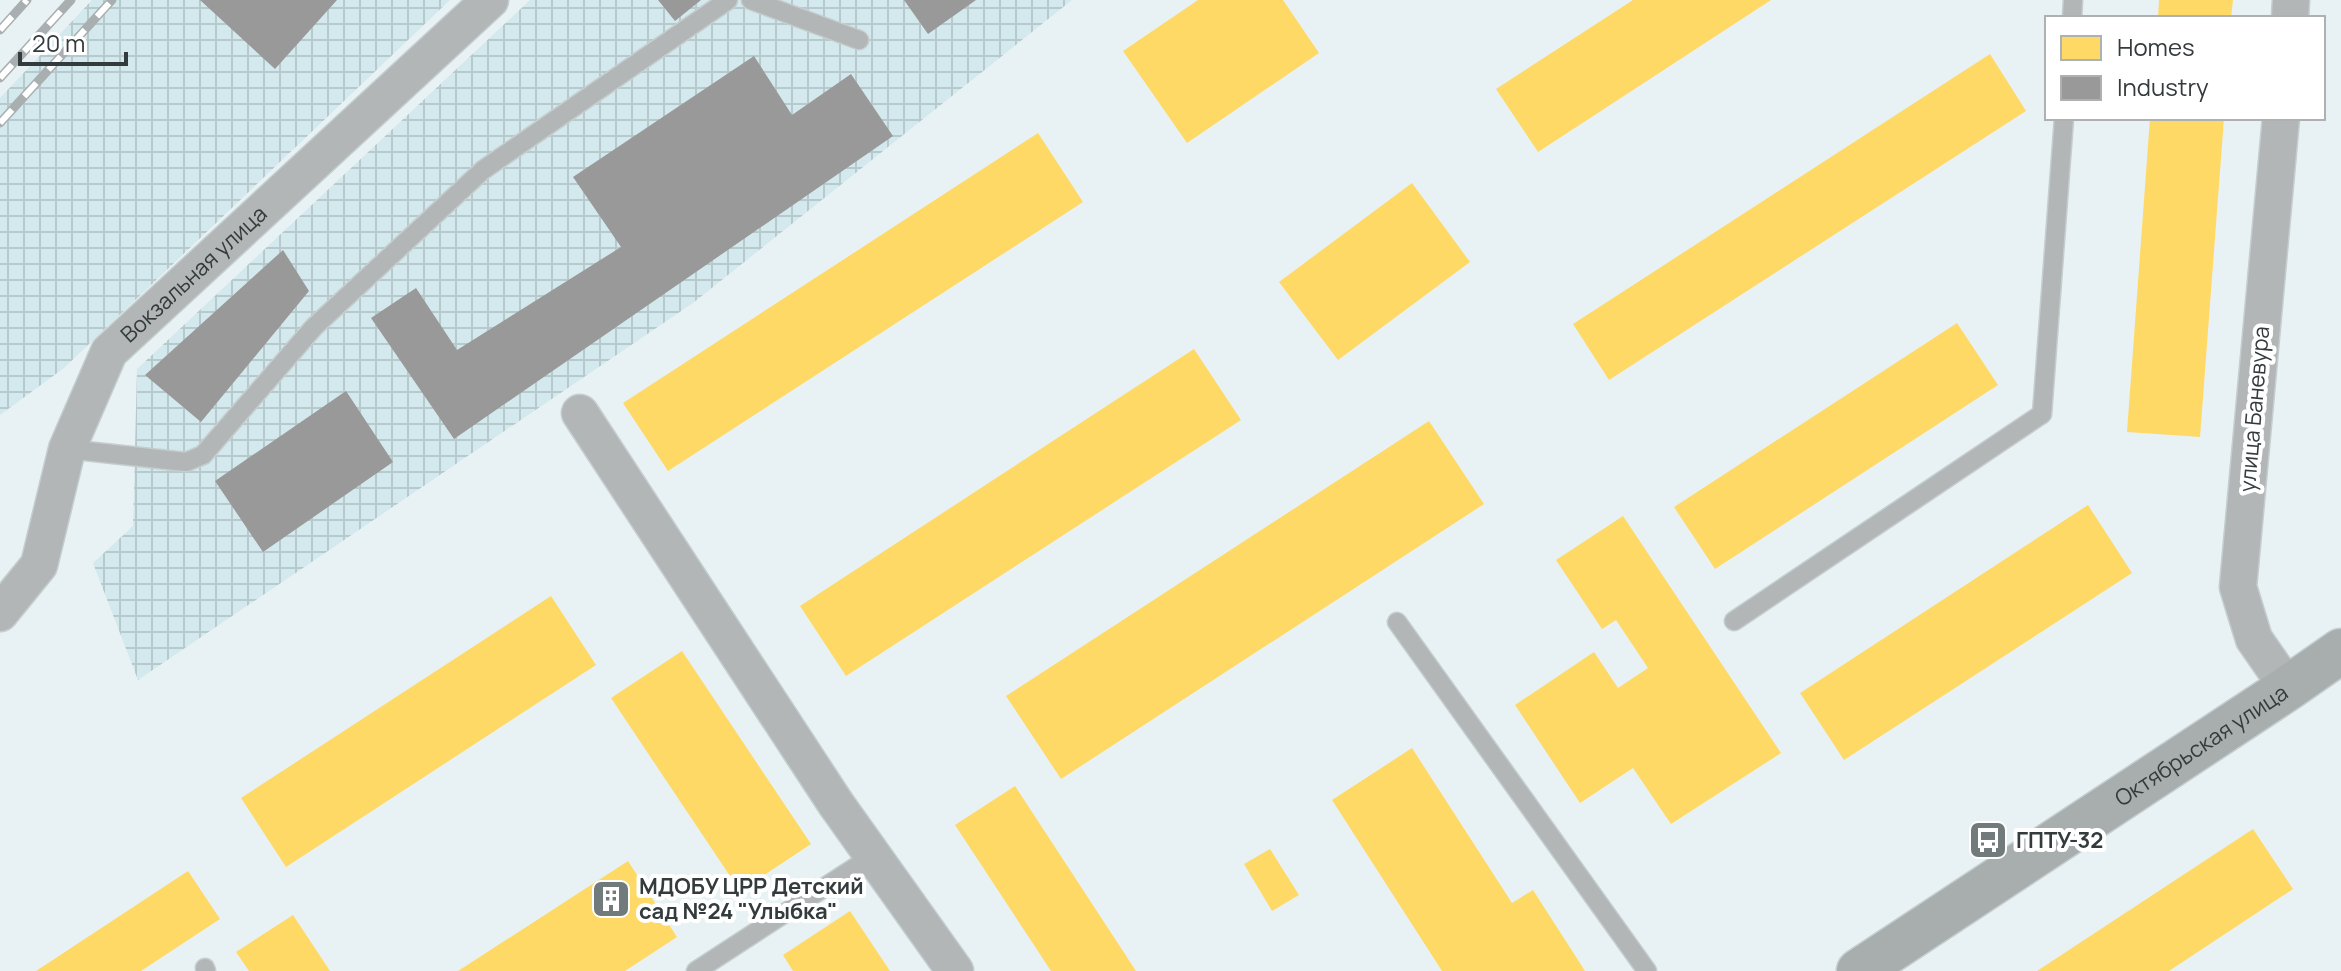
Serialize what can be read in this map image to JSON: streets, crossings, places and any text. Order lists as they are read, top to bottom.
{
  "streets": {
    "main road": ["Октябрьская улица"],
    "street": ["Вокзальная улица", "улица Баневура"]
  },
  "crossings": [
    ["улица Баневура", "Октябрьская улица"]
  ],
  "places": {
    "bus stop": ["ГПТУ-32"],
    "building": ["МДОБУ ЦРР Детский сад №24 \"Улыбка\""]
  },
  "legend": ["Homes", "Industry"],
  "scale_bar": "20 m"
}
